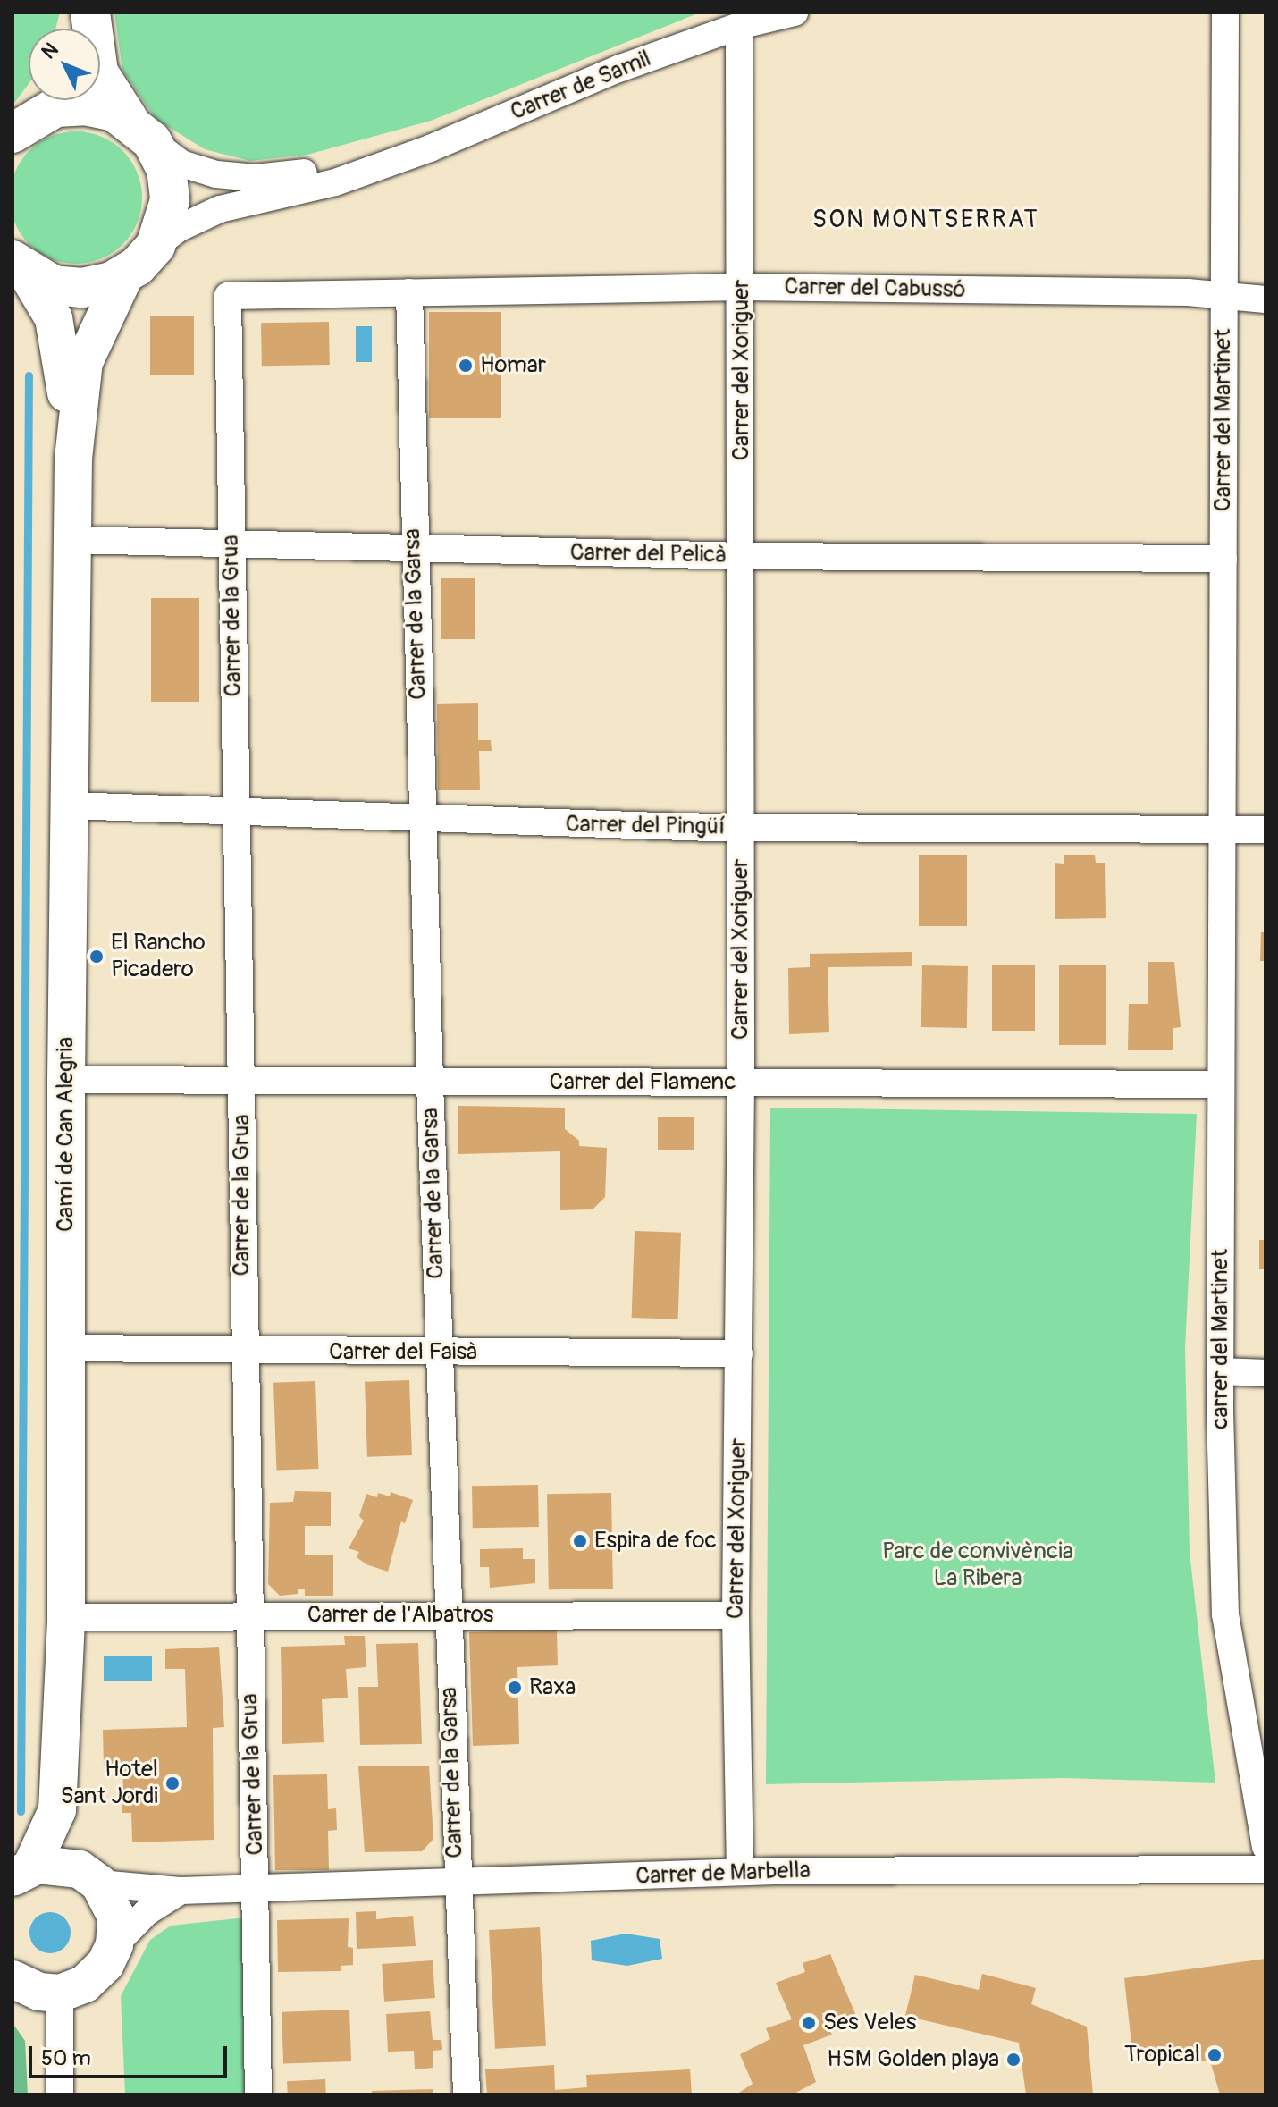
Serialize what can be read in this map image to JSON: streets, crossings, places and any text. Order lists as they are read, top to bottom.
{
  "streets": {
    "street": [
      "Carrer de Samil",
      "Carrer del Cabussó",
      "Carrer del Xoriguer",
      "Carrer del Martinet",
      "Carrer del Pelicà",
      "Carrer de la Garsa",
      "Carrer de la Grua",
      "Carrer del Pingüí",
      "Carrer del Flamenc",
      "Camí de Can Alegria",
      "carrer del Martinet",
      "Carrer del Faisà",
      "Carrer de l'Albatros",
      "Carrer de Marbella"
    ]
  },
  "crossings": [
    ["Carrer de Samil", "Carrer del Xoriguer"],
    ["Carrer del Cabussó", "Carrer del Xoriguer"],
    ["Carrer del Cabussó", "Carrer del Martinet"],
    ["Carrer del Cabussó", "Carrer de la Garsa"],
    ["Carrer del Cabussó", "Carrer de la Grua"],
    ["Carrer del Xoriguer", "Carrer del Pelicà"],
    ["Carrer del Xoriguer", "Carrer del Pingüí"],
    ["Carrer del Xoriguer", "Carrer del Flamenc"],
    ["Carrer del Xoriguer", "Carrer del Faisà"],
    ["Carrer del Xoriguer", "Carrer de l'Albatros"],
    ["Carrer del Xoriguer", "Carrer de Marbella"],
    ["Carrer del Martinet", "Carrer del Pelicà"],
    ["Carrer del Martinet", "Carrer del Pingüí"],
    ["Carrer del Martinet", "carrer del Martinet"],
    ["Carrer del Pelicà", "Carrer de la Garsa"],
    ["Carrer del Pelicà", "Carrer de la Grua"],
    ["Carrer del Pelicà", "Camí de Can Alegria"],
    ["Carrer de la Garsa", "Carrer del Pingüí"],
    ["Carrer de la Garsa", "Carrer del Flamenc"],
    ["Carrer de la Garsa", "Carrer del Faisà"],
    ["Carrer de la Garsa", "Carrer de l'Albatros"],
    ["Carrer de la Garsa", "Carrer de Marbella"],
    ["Carrer de la Grua", "Carrer del Pingüí"],
    ["Carrer de la Grua", "Carrer del Flamenc"],
    ["Carrer de la Grua", "Carrer del Faisà"],
    ["Carrer de la Grua", "Carrer de l'Albatros"],
    ["Carrer de la Grua", "Carrer de Marbella"],
    ["Carrer del Pingüí", "Camí de Can Alegria"],
    ["Carrer del Pingüí", "carrer del Martinet"],
    ["Carrer del Flamenc", "Camí de Can Alegria"],
    ["Carrer del Flamenc", "carrer del Martinet"],
    ["Camí de Can Alegria", "Carrer del Faisà"],
    ["Camí de Can Alegria", "Carrer de l'Albatros"]
  ],
  "districts": ["SON MONTSERRAT"],
  "parks": ["Parc de convivència La Ribera"],
  "places": [
    "Homar",
    "El Rancho Picadero",
    "Espira de foc",
    "Raxa",
    "Hotel Sant Jordi",
    "Ses Veles",
    "Tropical",
    "HSM Golden playa"
  ],
  "scale_bar": "50 m",
  "north": "top left"
}
